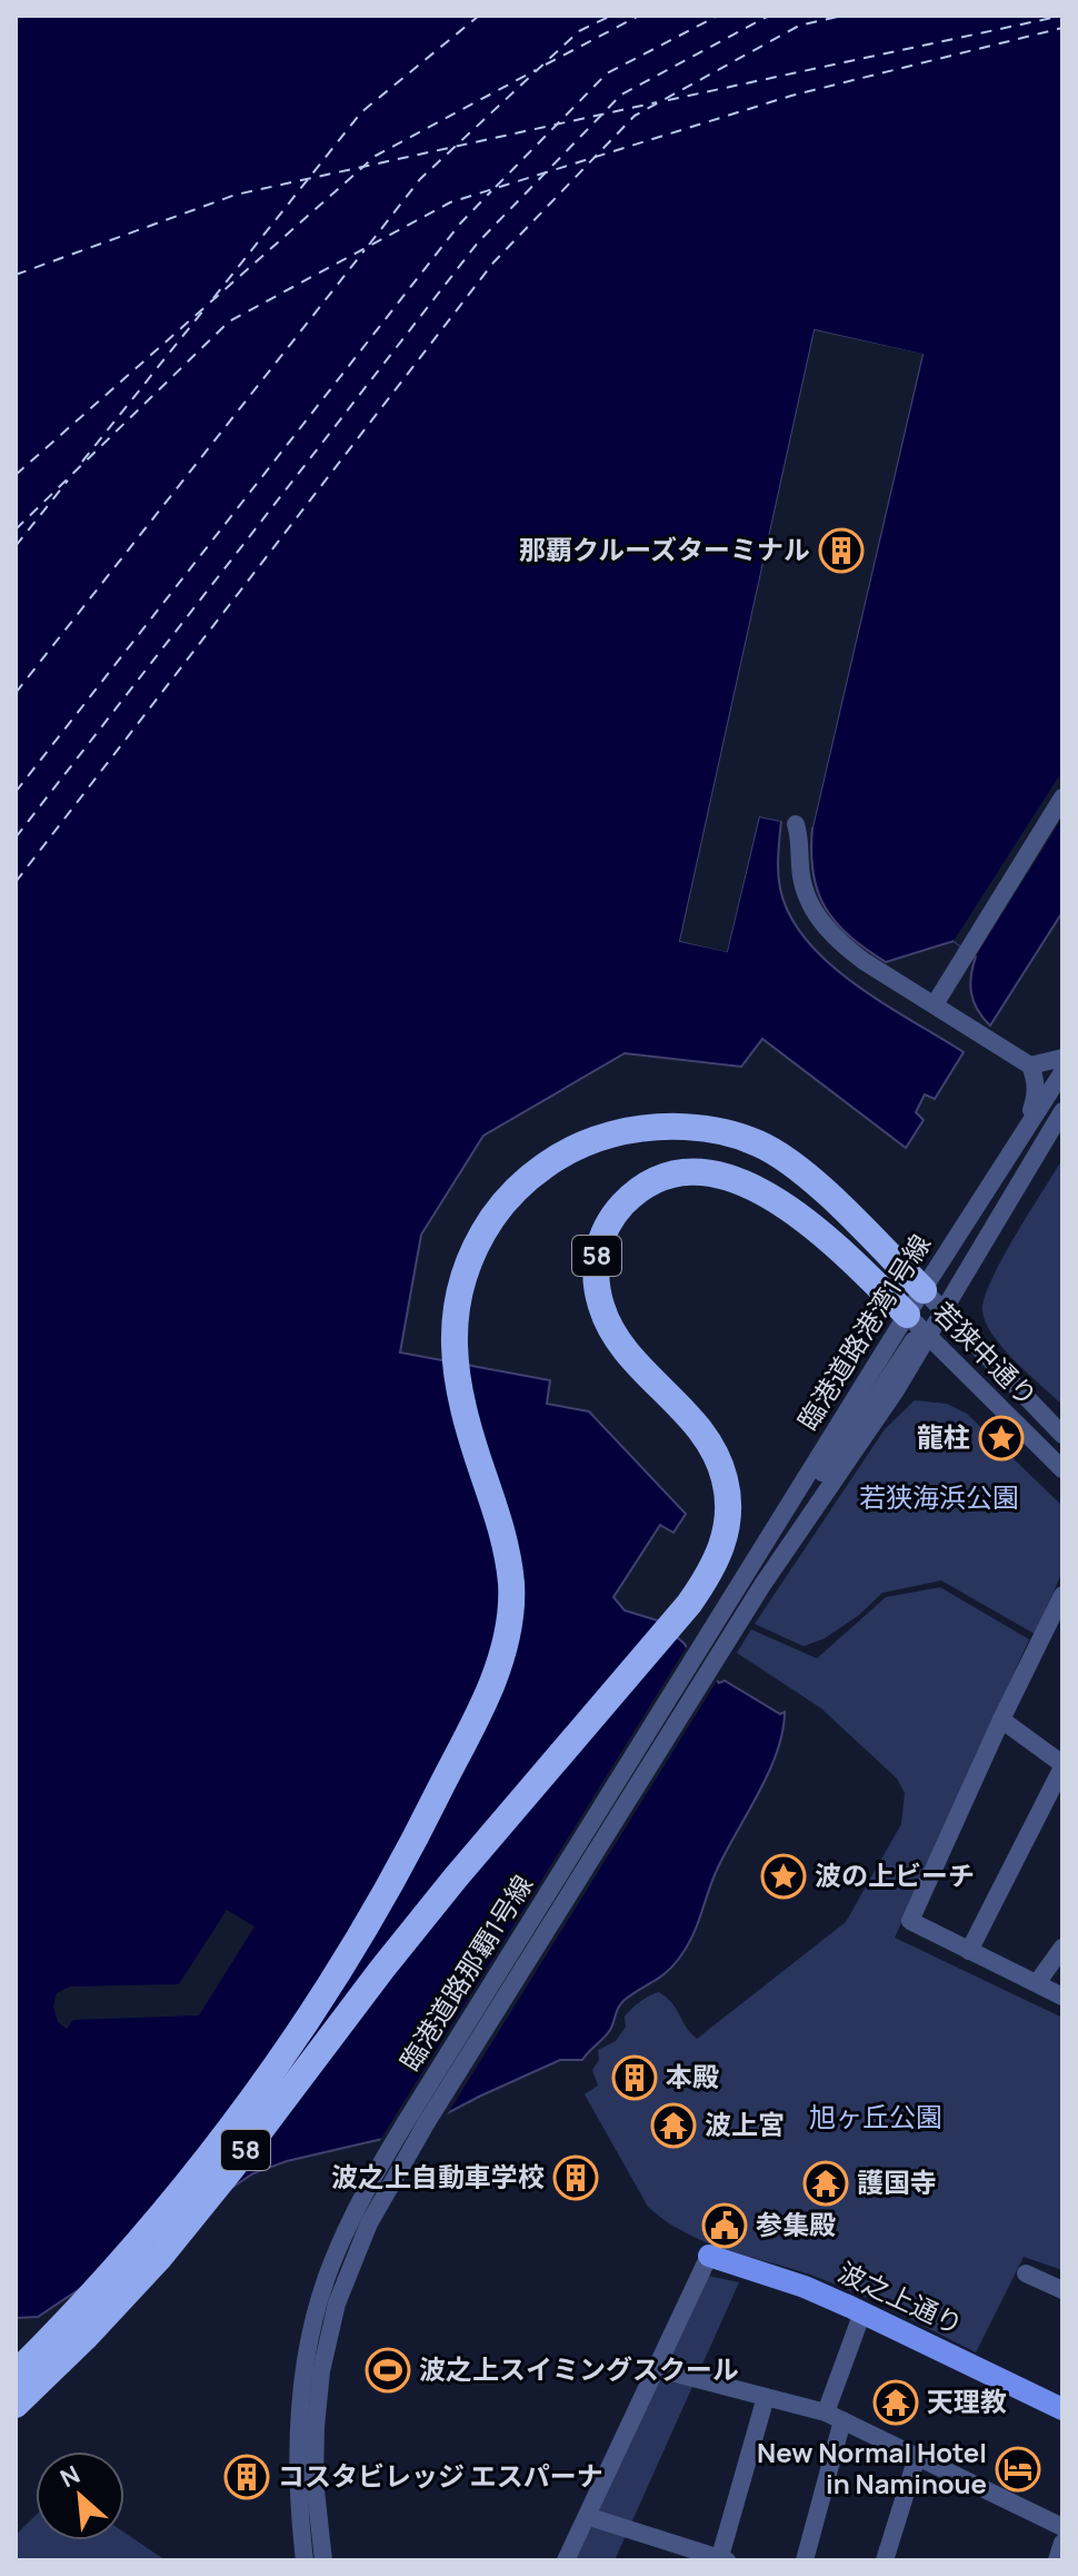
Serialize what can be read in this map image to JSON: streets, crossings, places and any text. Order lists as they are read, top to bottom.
{
  "streets": {
    "highway": ["58"],
    "main road": ["波之上通り"],
    "street": ["臨港道路港湾1号線", "若狭中通り", "臨港道路那覇1号線"]
  },
  "crossings": [
    ["58", "臨港道路港湾1号線"],
    ["58", "若狭中通り"],
    ["臨港道路港湾1号線", "若狭中通り"],
    ["臨港道路港湾1号線", "臨港道路那覇1号線"]
  ],
  "parks": ["若狭海浜公園", "旭ヶ丘公園"],
  "places": {
    "building": [
      "那覇クルーズターミナル",
      "本殿",
      "波之上自動車学校",
      "コスタビレッジ エスパーナ"
    ],
    "place": ["龍柱", "波の上ビーチ"],
    "temple": ["波上宮", "護国寺", "天理教"],
    "public building": ["参集殿"],
    "sports": ["波之上スイミングスクール"],
    "hotel": ["New Normal Hotel in Naminoue"]
  },
  "north": "top left"
}
